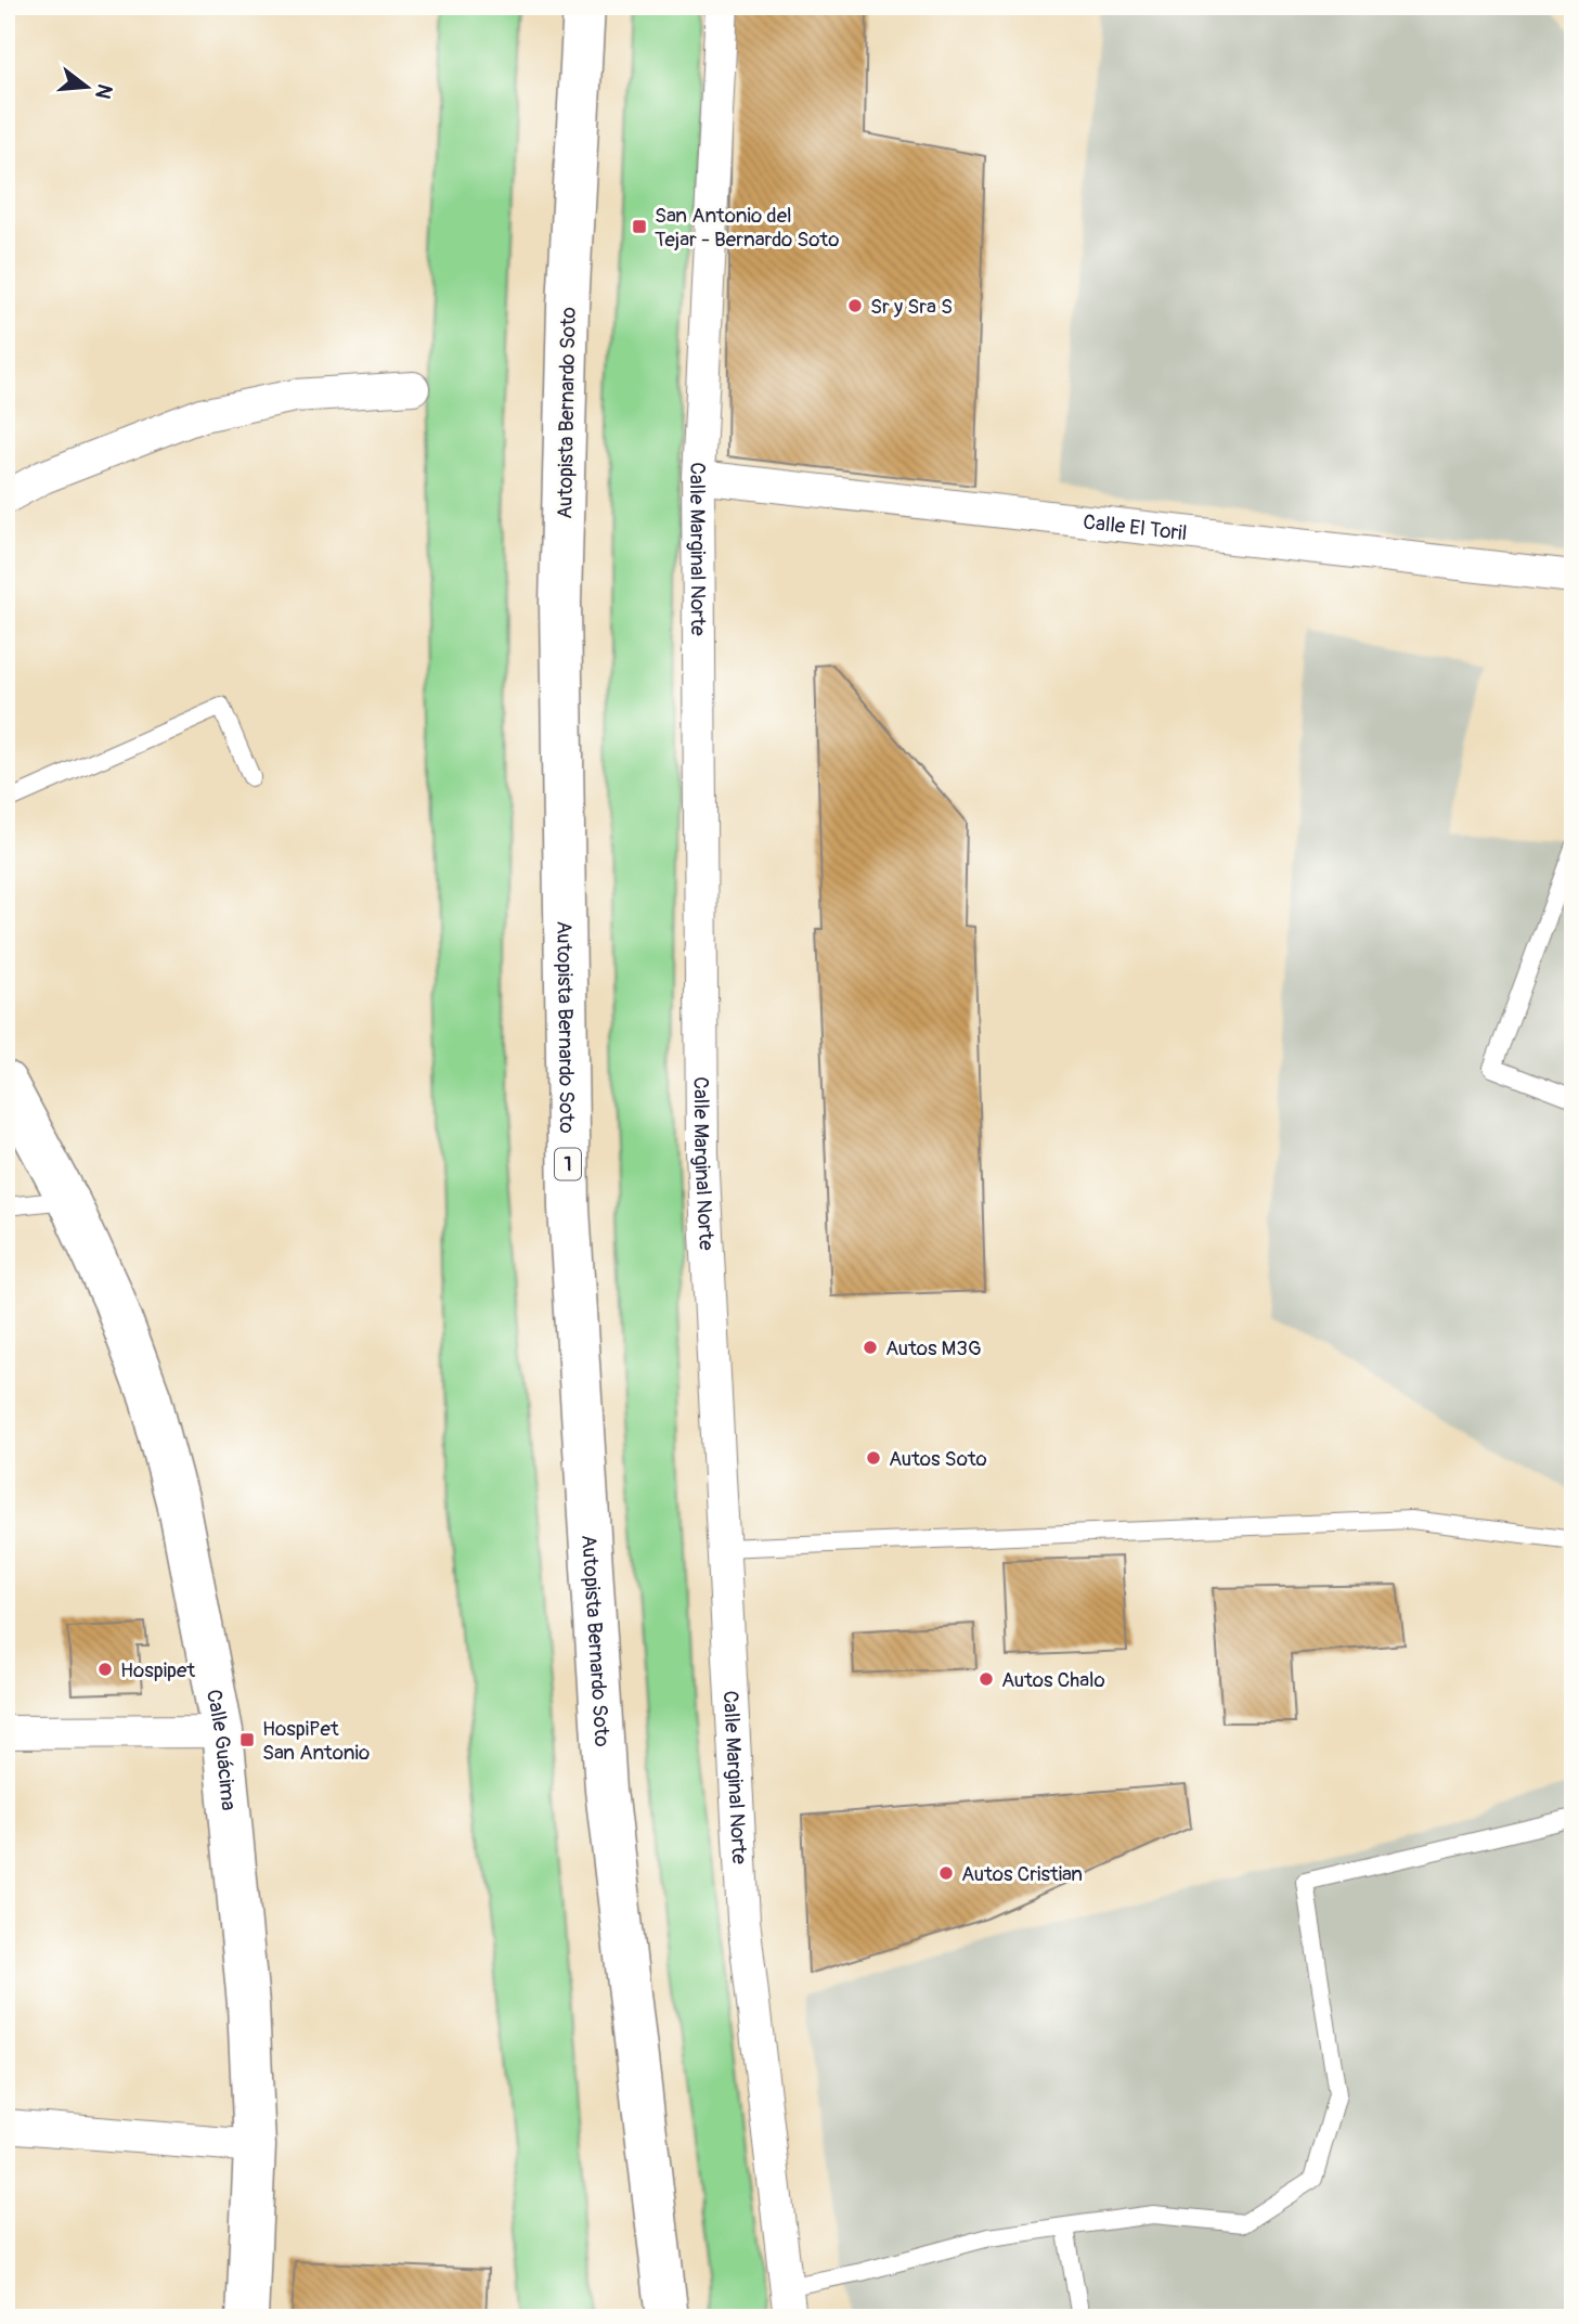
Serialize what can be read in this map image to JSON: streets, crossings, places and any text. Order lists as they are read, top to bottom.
{
  "streets": {
    "main road": ["Autopista Bernardo Soto", "1", "Calle Guácima"],
    "street": ["Calle El Toril", "Calle Marginal Norte"]
  },
  "crossings": [
    ["Calle El Toril", "Calle Marginal Norte"]
  ],
  "places": {
    "transit": ["San Antonio del Tejar - Bernardo Soto", "HospiPet San Antonio"],
    "other": [
      "Sr y Sra S",
      "Autos M3G",
      "Autos Soto",
      "Hospipet",
      "Autos Chalo",
      "Autos Cristian"
    ]
  },
  "north": "right"
}
